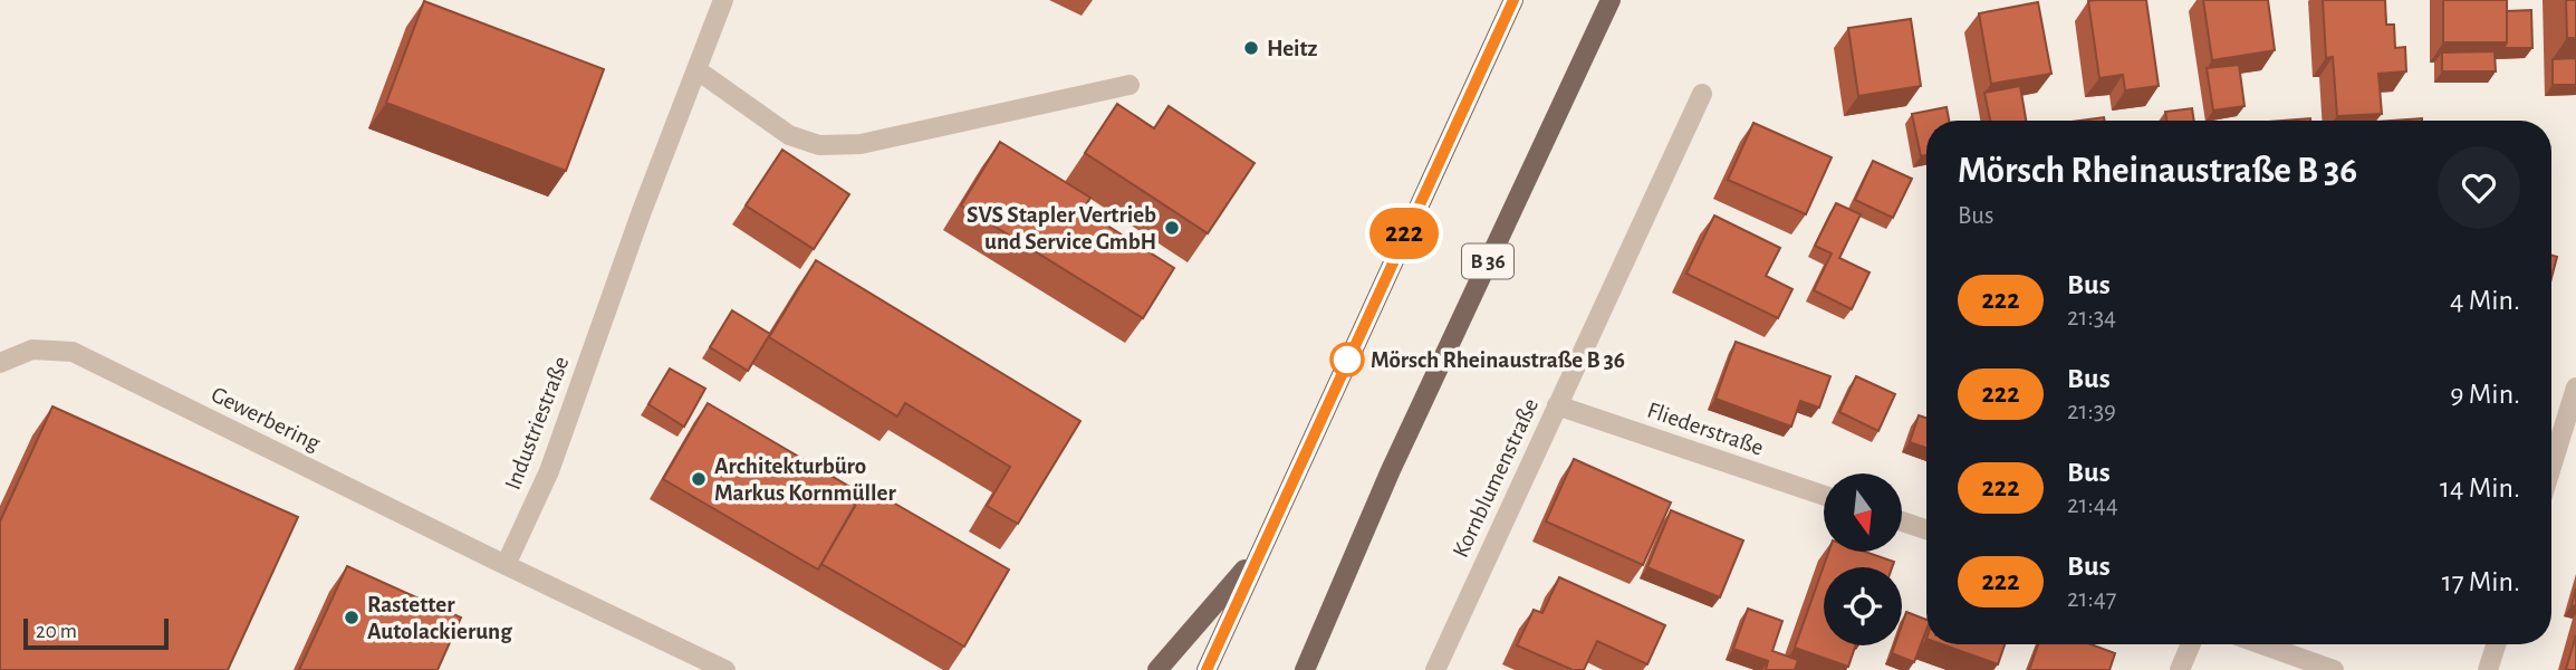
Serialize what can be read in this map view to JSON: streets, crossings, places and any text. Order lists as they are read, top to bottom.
{
  "streets": {
    "main road": ["B 36"],
    "street": [
      "Gewerbering",
      "Industriestraße",
      "Fliederstraße",
      "Kornblumenstraße"
    ]
  },
  "crossings": [
    ["Gewerbering", "Industriestraße"],
    ["Fliederstraße", "Kornblumenstraße"]
  ],
  "places": [
    "Heitz",
    "SVS Stapler Vertrieb und Service GmbH",
    "Mörsch Rheinaustraße B 36",
    "Architekturbüro Markus Kornmüller",
    "Rastetter Autolackierung"
  ],
  "lines": ["bus line 222"],
  "scale_bar": "20 m",
  "north": "bottom",
  "page": {
    "on_map": "222",
    "heading": ["Mörsch Rheinaustraße B 36", "Bus"],
    "list": [
      {
        "mark": "222",
        "name": "Bus",
        "note": "21:34",
        "value": "4 Min."
      },
      {
        "mark": "222",
        "name": "Bus",
        "note": "21:39",
        "value": "9 Min."
      },
      {
        "mark": "222",
        "name": "Bus",
        "note": "21:44",
        "value": "14 Min."
      },
      {
        "mark": "222",
        "name": "Bus",
        "note": "21:47",
        "value": "17 Min."
      }
    ],
    "scale": "20 m"
  }
}
